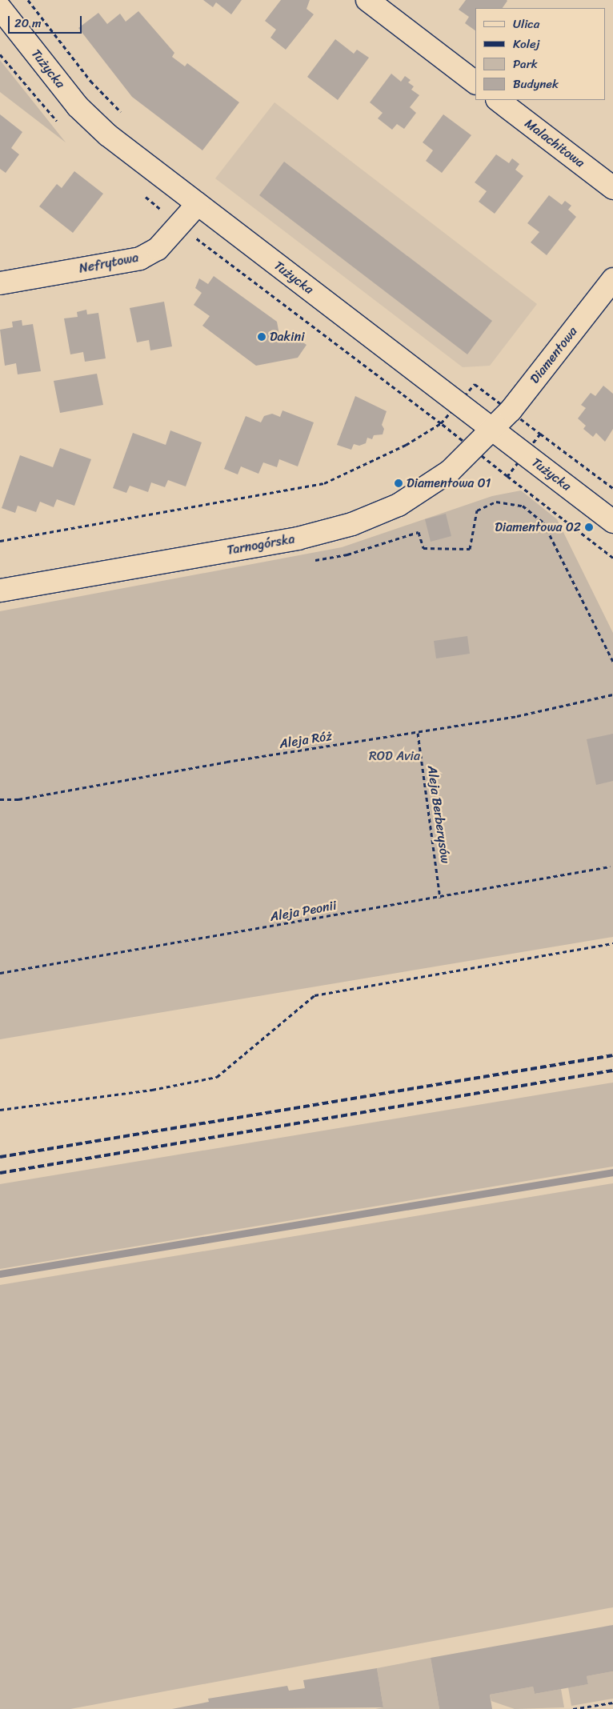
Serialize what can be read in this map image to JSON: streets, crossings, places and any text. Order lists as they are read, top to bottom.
{
  "streets": {
    "street": [
      "Tużycka",
      "Malachitowa",
      "Nefrytowa",
      "Diamentowa",
      "Tarnogórska"
    ],
    "path": ["Aleja Róż", "Aleja Berberysów", "Aleja Peonii"]
  },
  "crossings": [
    ["Tużycka", "Nefrytowa"],
    ["Tużycka", "Diamentowa"],
    ["Tużycka", "Tarnogórska"],
    ["Diamentowa", "Tarnogórska"],
    ["Aleja Róż", "Aleja Berberysów"],
    ["Aleja Berberysów", "Aleja Peonii"]
  ],
  "parks": ["ROD Avia"],
  "places": ["Dakini", "Diamentowa 01", "Diamentowa 02"],
  "legend": [
    "Ulica",
    "Kolej",
    "Park",
    "Budynek"
  ],
  "scale_bar": "20 m"
}
